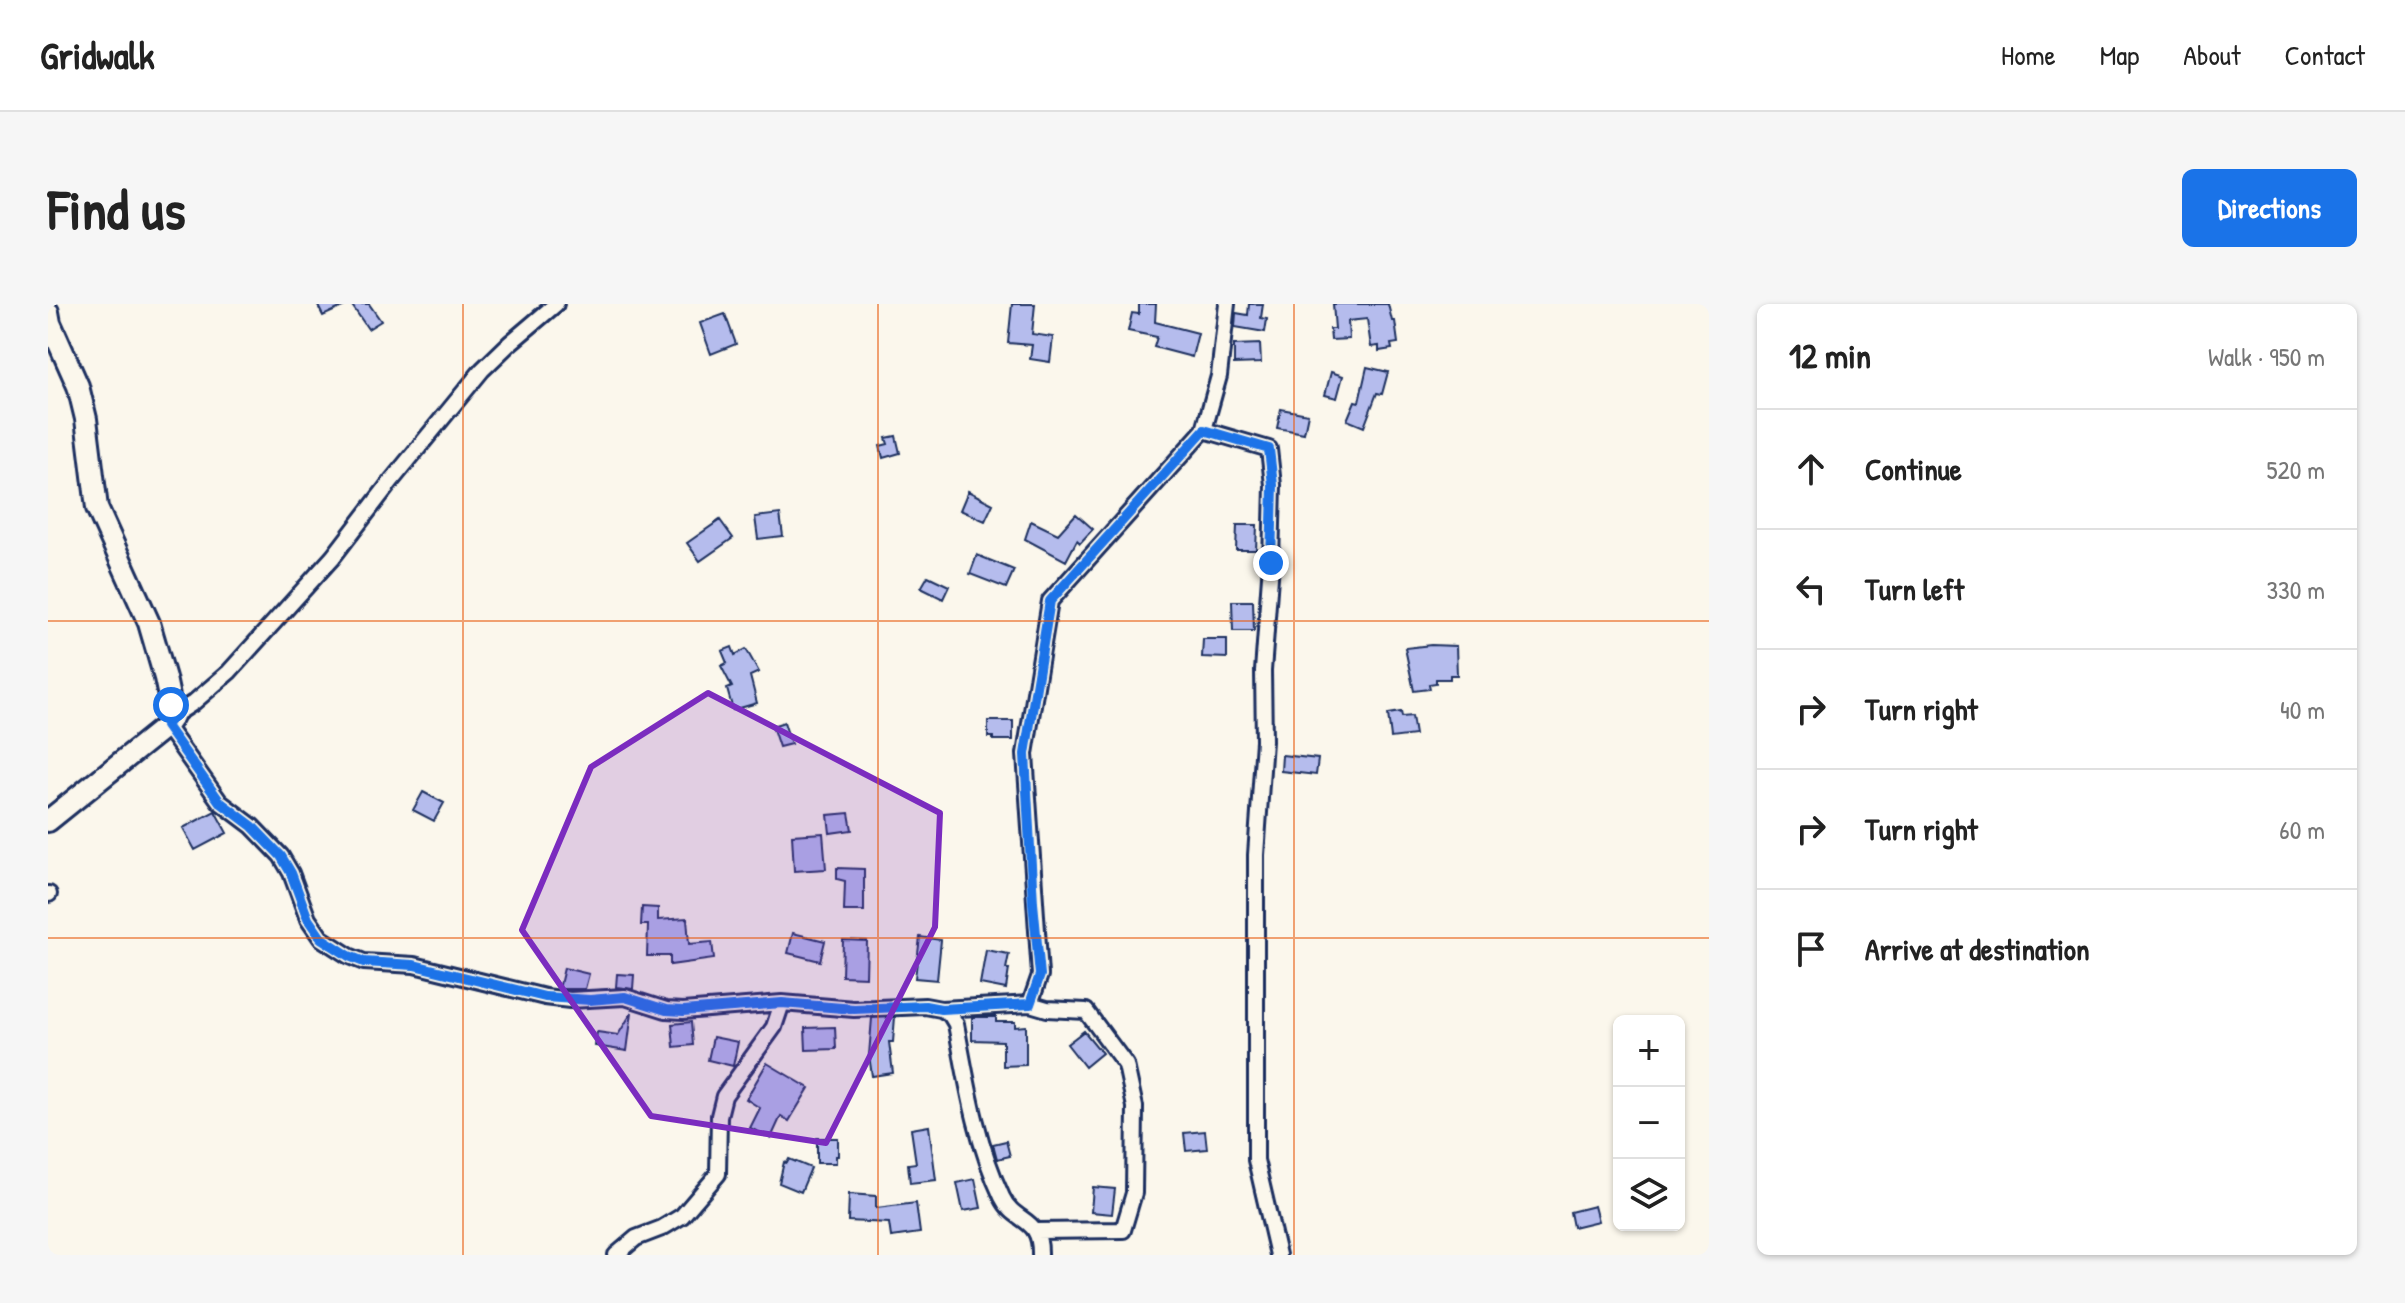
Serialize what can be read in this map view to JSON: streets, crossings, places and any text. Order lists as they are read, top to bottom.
{
  "page": {
    "header": "Gridwalk",
    "nav": [
      "Home",
      "Map",
      "About",
      "Contact"
    ],
    "buttons": "Directions",
    "title": "Find us",
    "heading": ["12 min", "Walk · 950 m"],
    "list": [
      ["Continue", "520 m"],
      ["Turn left", "330 m"],
      ["Turn right", "40 m"],
      ["Turn right", "60 m"],
      "Arrive at destination"
    ],
    "map_buttons": ["+", "−"]
  }
}
